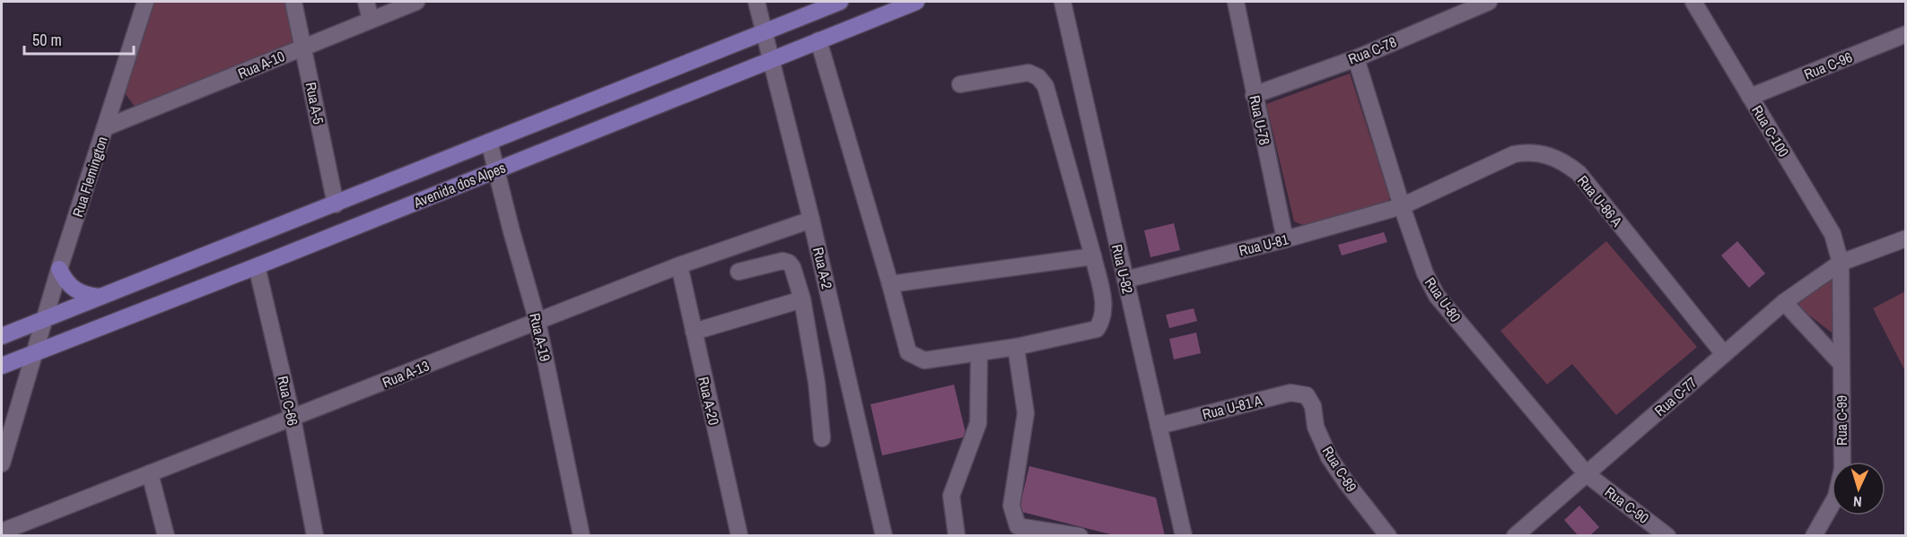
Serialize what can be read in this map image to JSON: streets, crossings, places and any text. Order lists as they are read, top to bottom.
{
  "streets": {
    "main road": ["Avenida dos Alpes"],
    "street": [
      "Rua C-78",
      "Rua A-10",
      "Rua C-96",
      "Rua A-5",
      "Rua U-78",
      "Rua C-100",
      "Rua Flemington",
      "Rua U-86 A",
      "Rua U-81",
      "Rua A-2",
      "Rua U-82",
      "Rua U-80",
      "Rua A-19",
      "Rua A-13",
      "Rua C-77",
      "Rua C-66",
      "Rua A-20",
      "Rua U-81 A",
      "Rua C-99",
      "Rua C-89",
      "Rua C-90"
    ]
  },
  "crossings": [
    ["Rua C-78", "Rua U-78"],
    ["Rua C-78", "Rua U-80"],
    ["Rua A-10", "Rua A-5"],
    ["Rua A-10", "Rua Flemington"],
    ["Rua C-96", "Rua C-100"],
    ["Rua A-5", "Avenida dos Alpes"],
    ["Rua U-78", "Rua U-81"],
    ["Rua C-100", "Rua C-77"],
    ["Rua C-100", "Rua C-99"],
    ["Rua Flemington", "Avenida dos Alpes"],
    ["Avenida dos Alpes", "Rua A-2"],
    ["Avenida dos Alpes", "Rua A-19"],
    ["Avenida dos Alpes", "Rua C-66"],
    ["Rua U-86 A", "Rua U-81"],
    ["Rua U-86 A", "Rua U-80"],
    ["Rua U-86 A", "Rua C-77"],
    ["Rua U-81", "Rua U-82"],
    ["Rua U-81", "Rua U-80"],
    ["Rua A-2", "Rua A-13"],
    ["Rua U-82", "Rua U-81 A"],
    ["Rua U-80", "Rua C-77"],
    ["Rua U-80", "Rua C-90"],
    ["Rua A-19", "Rua A-13"],
    ["Rua A-13", "Rua C-66"],
    ["Rua A-13", "Rua A-20"],
    ["Rua C-77", "Rua C-99"],
    ["Rua C-77", "Rua C-90"],
    ["Rua U-81 A", "Rua C-89"]
  ],
  "scale_bar": "50 m",
  "north": "bottom"
}
